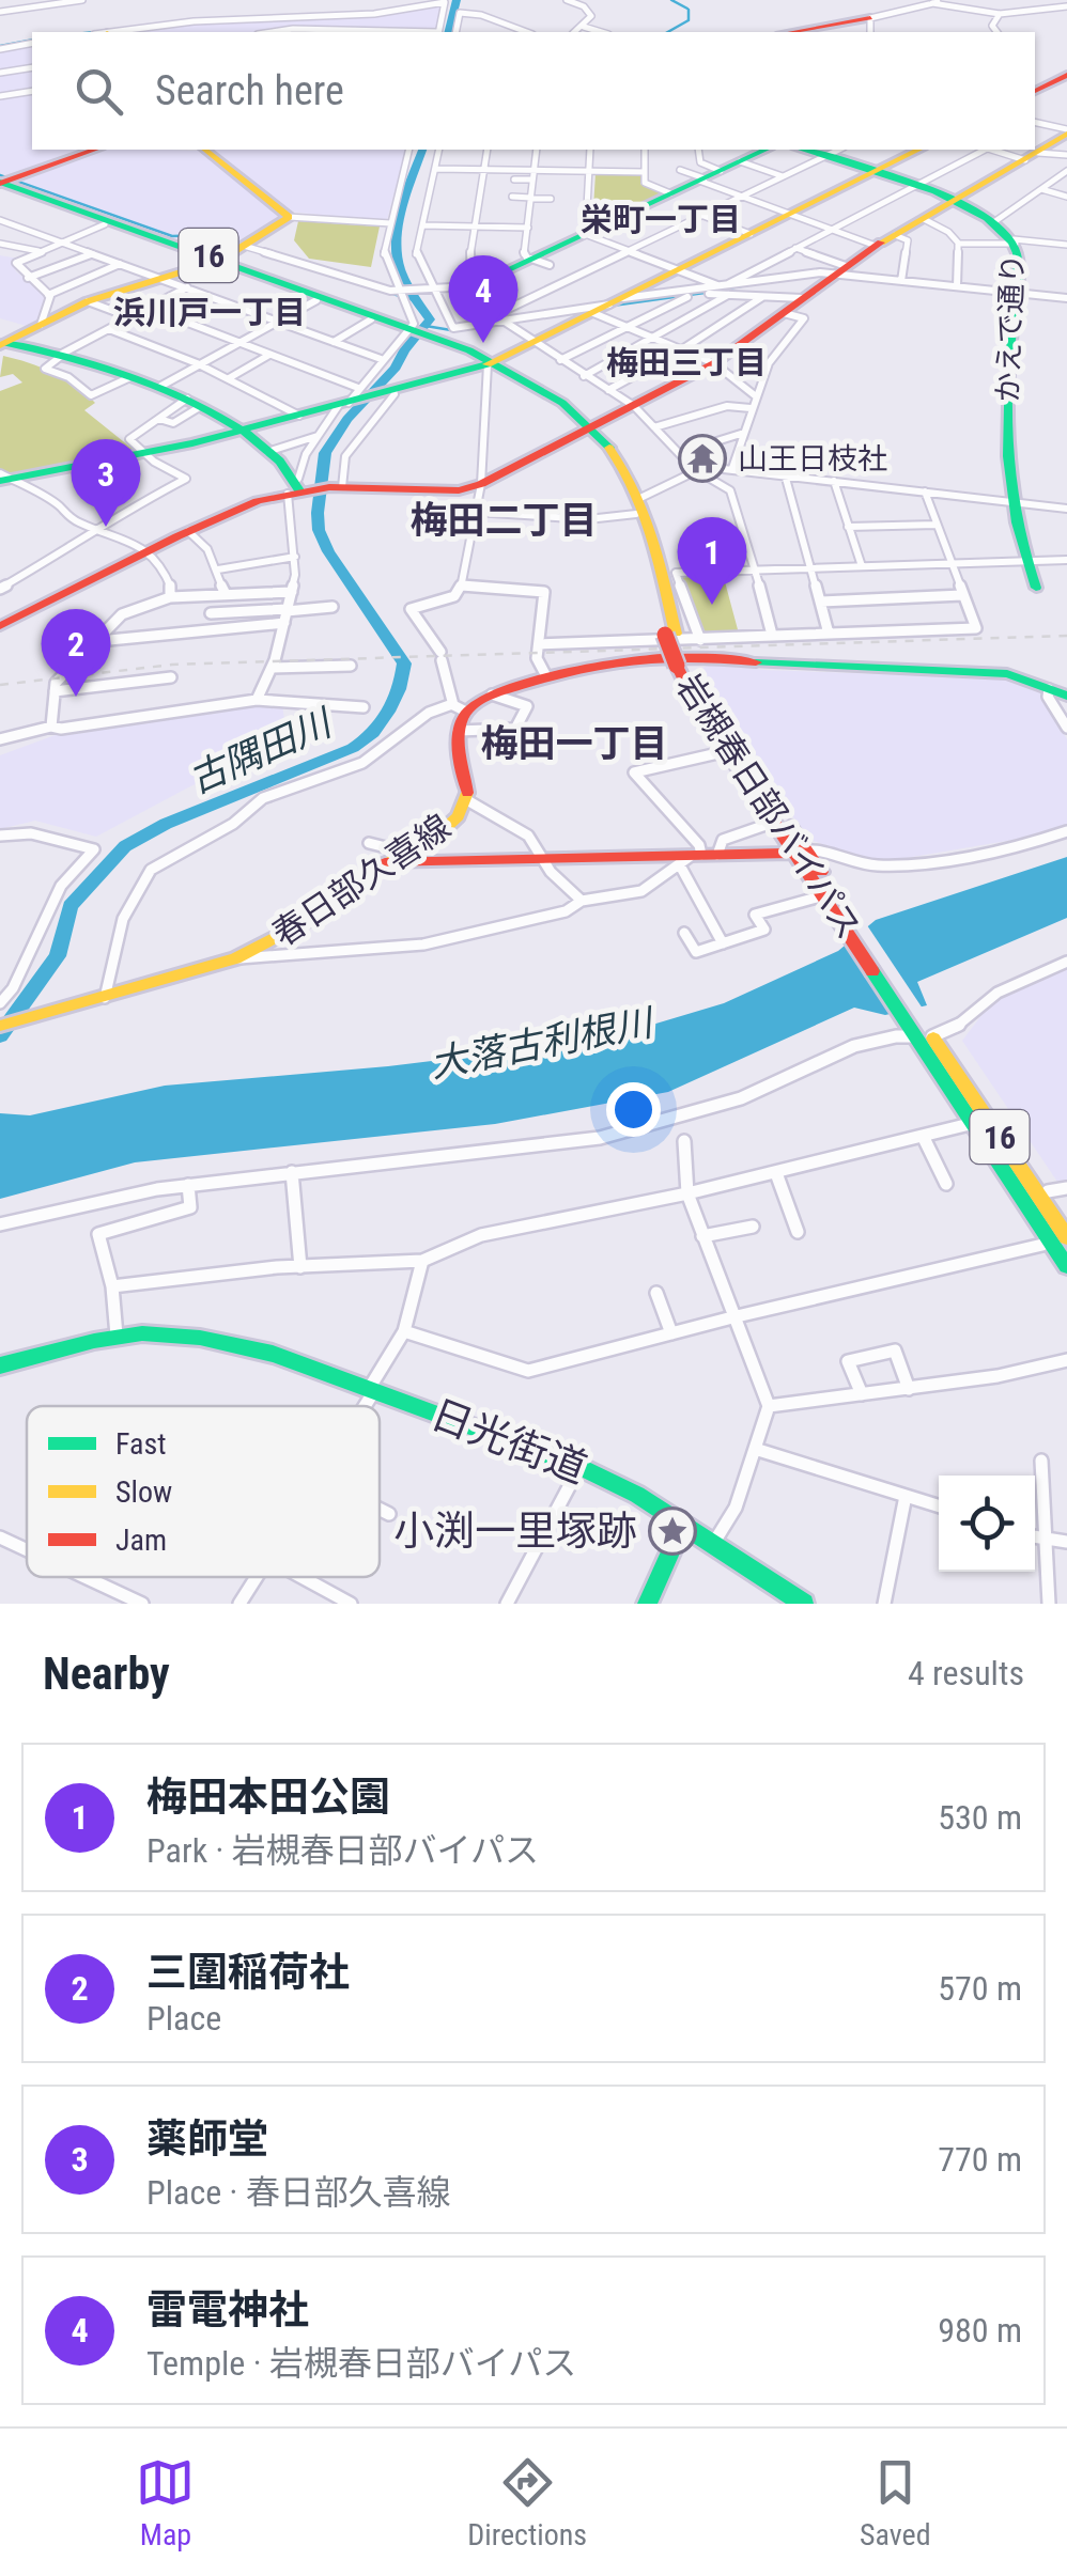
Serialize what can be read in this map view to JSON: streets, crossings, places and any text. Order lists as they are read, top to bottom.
{
  "streets": {
    "main road": [
      "16",
      "かえで通り",
      "岩槻春日部バイパス",
      "春日部久喜線",
      "日光街道"
    ]
  },
  "crossings": [
    ["16", "岩槻春日部バイパス"]
  ],
  "districts": [
    "栄町一丁目",
    "浜川戸一丁目",
    "梅田三丁目",
    "梅田二丁目",
    "梅田一丁目"
  ],
  "water": ["古隅田川", "大落古利根川"],
  "places": {
    "temple": ["山王日枝社"],
    "place": ["小渕一里塚跡"]
  },
  "legend": ["Fast", "Slow", "Jam"],
  "page": {
    "search": "Search here",
    "pins": [
      "4",
      "3",
      "1",
      "2"
    ],
    "heading": ["Nearby", "4 results"],
    "list": [
      {
        "mark": "1",
        "name": "梅田本田公園",
        "note": "Park · 岩槻春日部バイパス",
        "value": "530 m"
      },
      {
        "mark": "2",
        "name": "三圍稲荷社",
        "note": "Place",
        "value": "570 m"
      },
      {
        "mark": "3",
        "name": "薬師堂",
        "note": "Place · 春日部久喜線",
        "value": "770 m"
      },
      {
        "mark": "4",
        "name": "雷電神社",
        "note": "Temple · 岩槻春日部バイパス",
        "value": "980 m"
      }
    ],
    "nav": ["Map", "Directions", "Saved"]
  }
}
